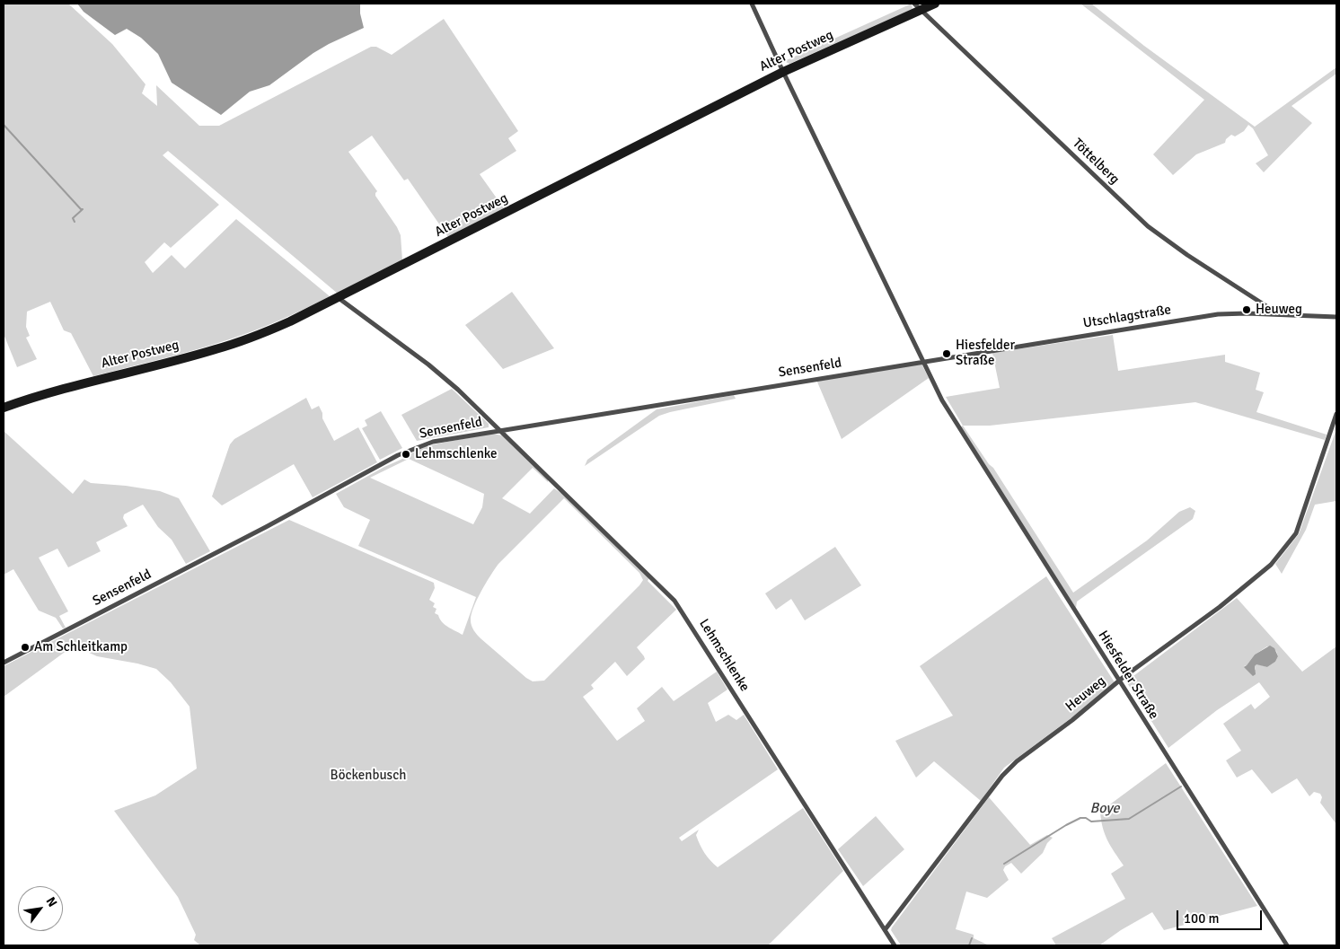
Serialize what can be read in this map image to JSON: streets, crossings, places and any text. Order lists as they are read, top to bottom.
{
  "streets": {
    "main road": ["Alter Postweg"],
    "street": [
      "Töttelberg",
      "Utschlagstraße",
      "Sensenfeld",
      "Lehmschlenke",
      "Hiesfelder Straße",
      "Heuweg"
    ]
  },
  "crossings": [
    ["Alter Postweg", "Töttelberg"],
    ["Alter Postweg", "Lehmschlenke"],
    ["Alter Postweg", "Hiesfelder Straße"],
    ["Töttelberg", "Utschlagstraße"],
    ["Utschlagstraße", "Sensenfeld"],
    ["Utschlagstraße", "Hiesfelder Straße"],
    ["Sensenfeld", "Lehmschlenke"],
    ["Sensenfeld", "Hiesfelder Straße"],
    ["Lehmschlenke", "Heuweg"],
    ["Hiesfelder Straße", "Heuweg"]
  ],
  "water": ["Boye"],
  "parks": ["Böckenbusch"],
  "places": [
    "Heuweg",
    "Hiesfelder Straße",
    "Lehmschlenke",
    "Am Schleitkamp"
  ],
  "scale_bar": "100 m",
  "north": "top right"
}
